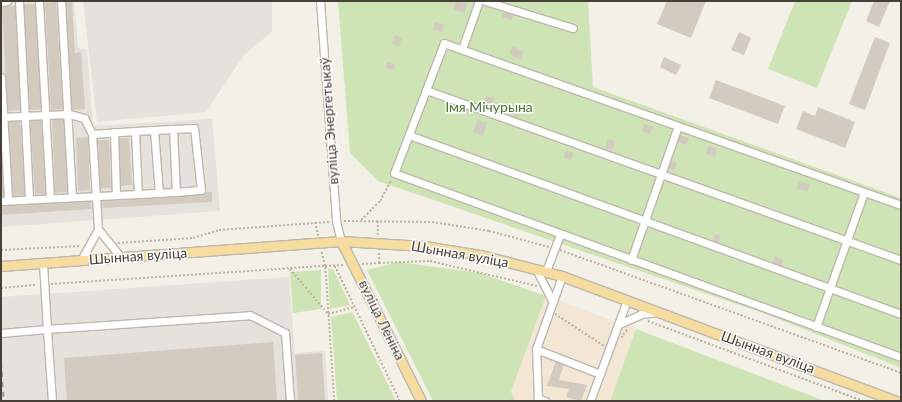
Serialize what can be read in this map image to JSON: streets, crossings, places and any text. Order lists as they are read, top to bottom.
{
  "streets": {
    "main road": ["Шынная вуліца", "вуліца Леніна"],
    "street": ["вуліца Энергетыкаў"]
  },
  "crossings": [
    ["вуліца Энергетыкаў", "Шынная вуліца"],
    ["вуліца Энергетыкаў", "вуліца Леніна"],
    ["Шынная вуліца", "вуліца Леніна"]
  ],
  "parks": ["Імя Мічурына"]
}
